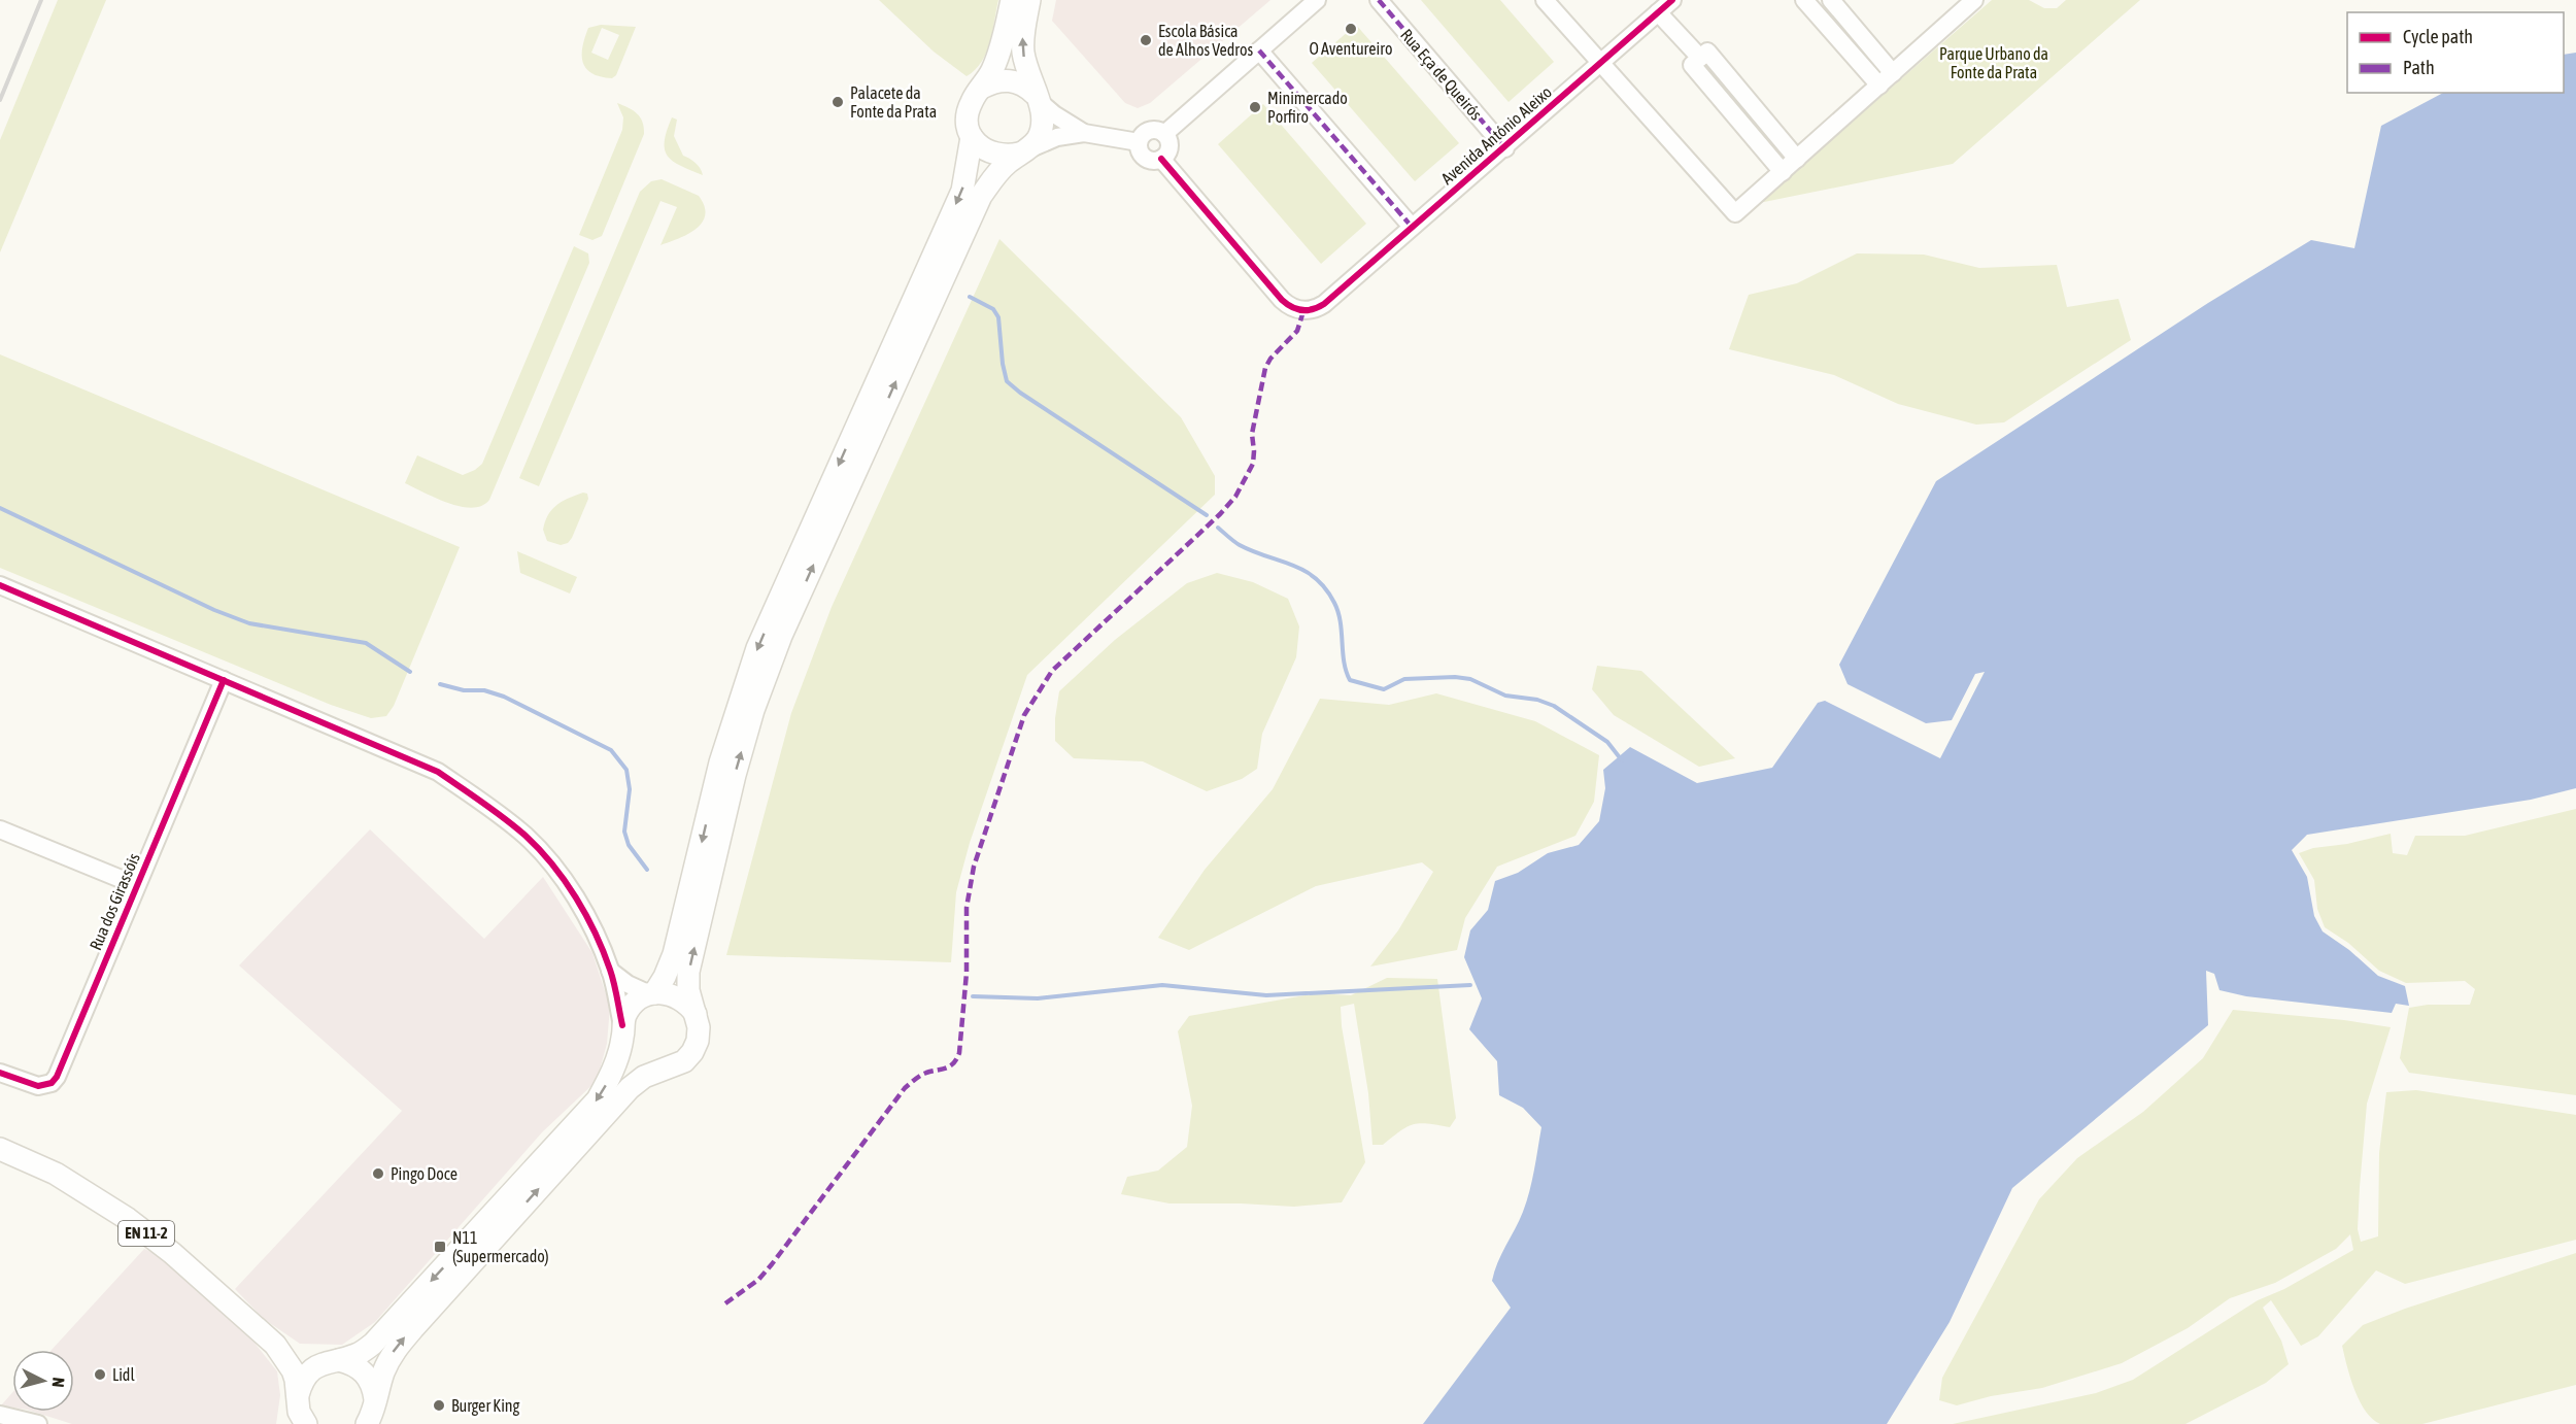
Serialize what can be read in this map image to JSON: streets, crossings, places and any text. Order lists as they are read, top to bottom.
{
  "streets": {
    "main road": ["EN 11-2"],
    "street": ["Rua Eça de Queirós", "Avenida António Aleixo", "Rua dos Girassóis"]
  },
  "crossings": [
    ["Rua Eça de Queirós", "Avenida António Aleixo"]
  ],
  "parks": ["Parque Urbano da Fonte da Prata"],
  "places": {
    "other": [
      "O Aventureiro",
      "Escola Básica de Alhos Vedros",
      "Palacete da Fonte da Prata",
      "Minimercado Porfiro",
      "Pingo Doce",
      "Lidl",
      "Burger King"
    ],
    "transit": ["N11 (Supermercado)"]
  },
  "legend": ["Cycle path", "Path"],
  "north": "right"
}
